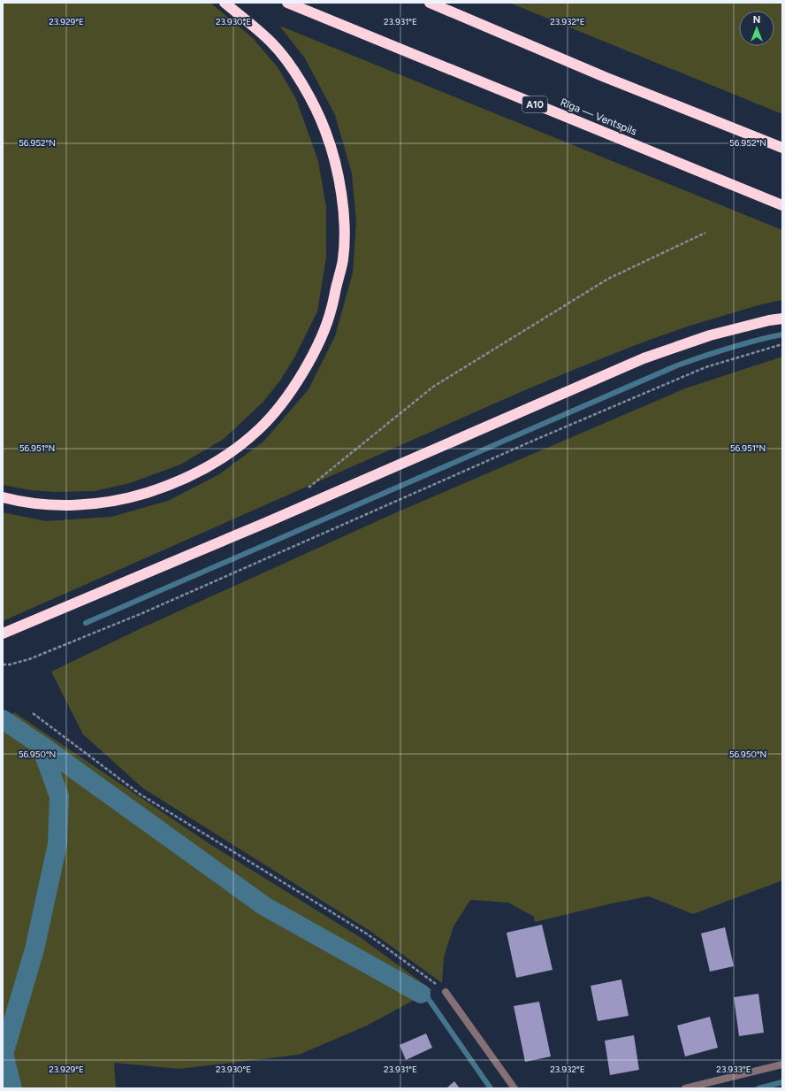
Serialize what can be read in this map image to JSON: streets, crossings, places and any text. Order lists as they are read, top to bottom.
{
  "streets": {
    "highway": ["A10", "Rīga — Ventspils"]
  },
  "north": "top",
  "coordinates": [
    "23.929°E",
    "23.930°E",
    "23.931°E",
    "23.932°E",
    "56.952°N",
    "56.951°N",
    "56.950°N",
    "23.933°E"
  ]
}
